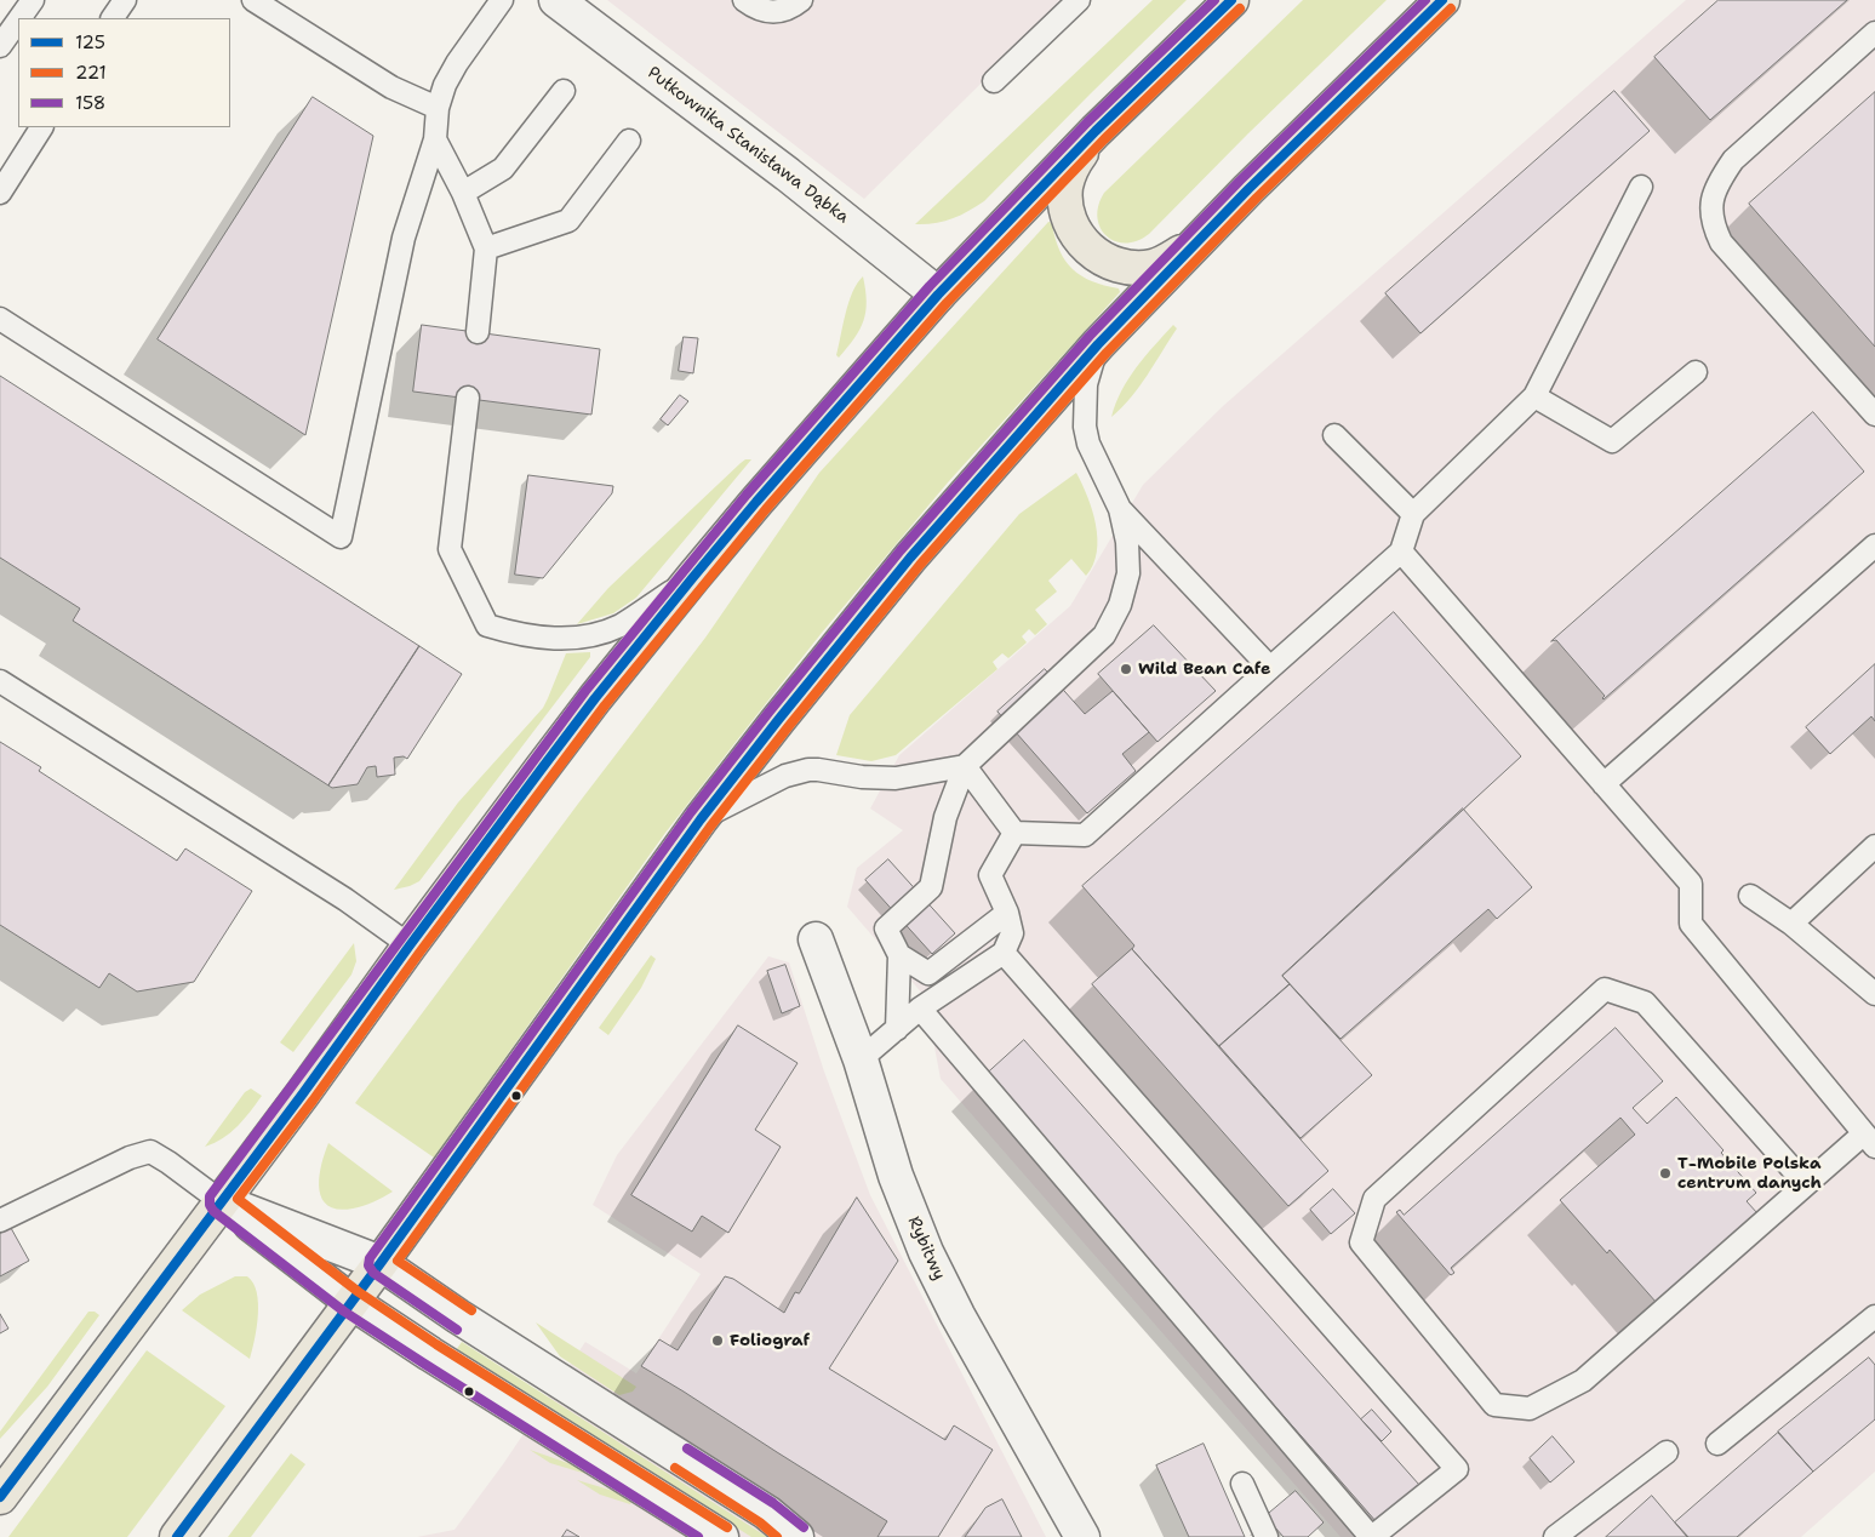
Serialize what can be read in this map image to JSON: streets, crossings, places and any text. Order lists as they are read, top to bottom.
{
  "streets": {
    "street": ["Pułkownika Stanisława Dąbka", "Rybitwy"]
  },
  "places": ["Wild Bean Cafe", "T‑Mobile Polska centrum danych", "Foliograf"],
  "lines": ["transit line 125", "transit line 158", "transit line 221"],
  "legend": ["125", "221", "158"]
}
